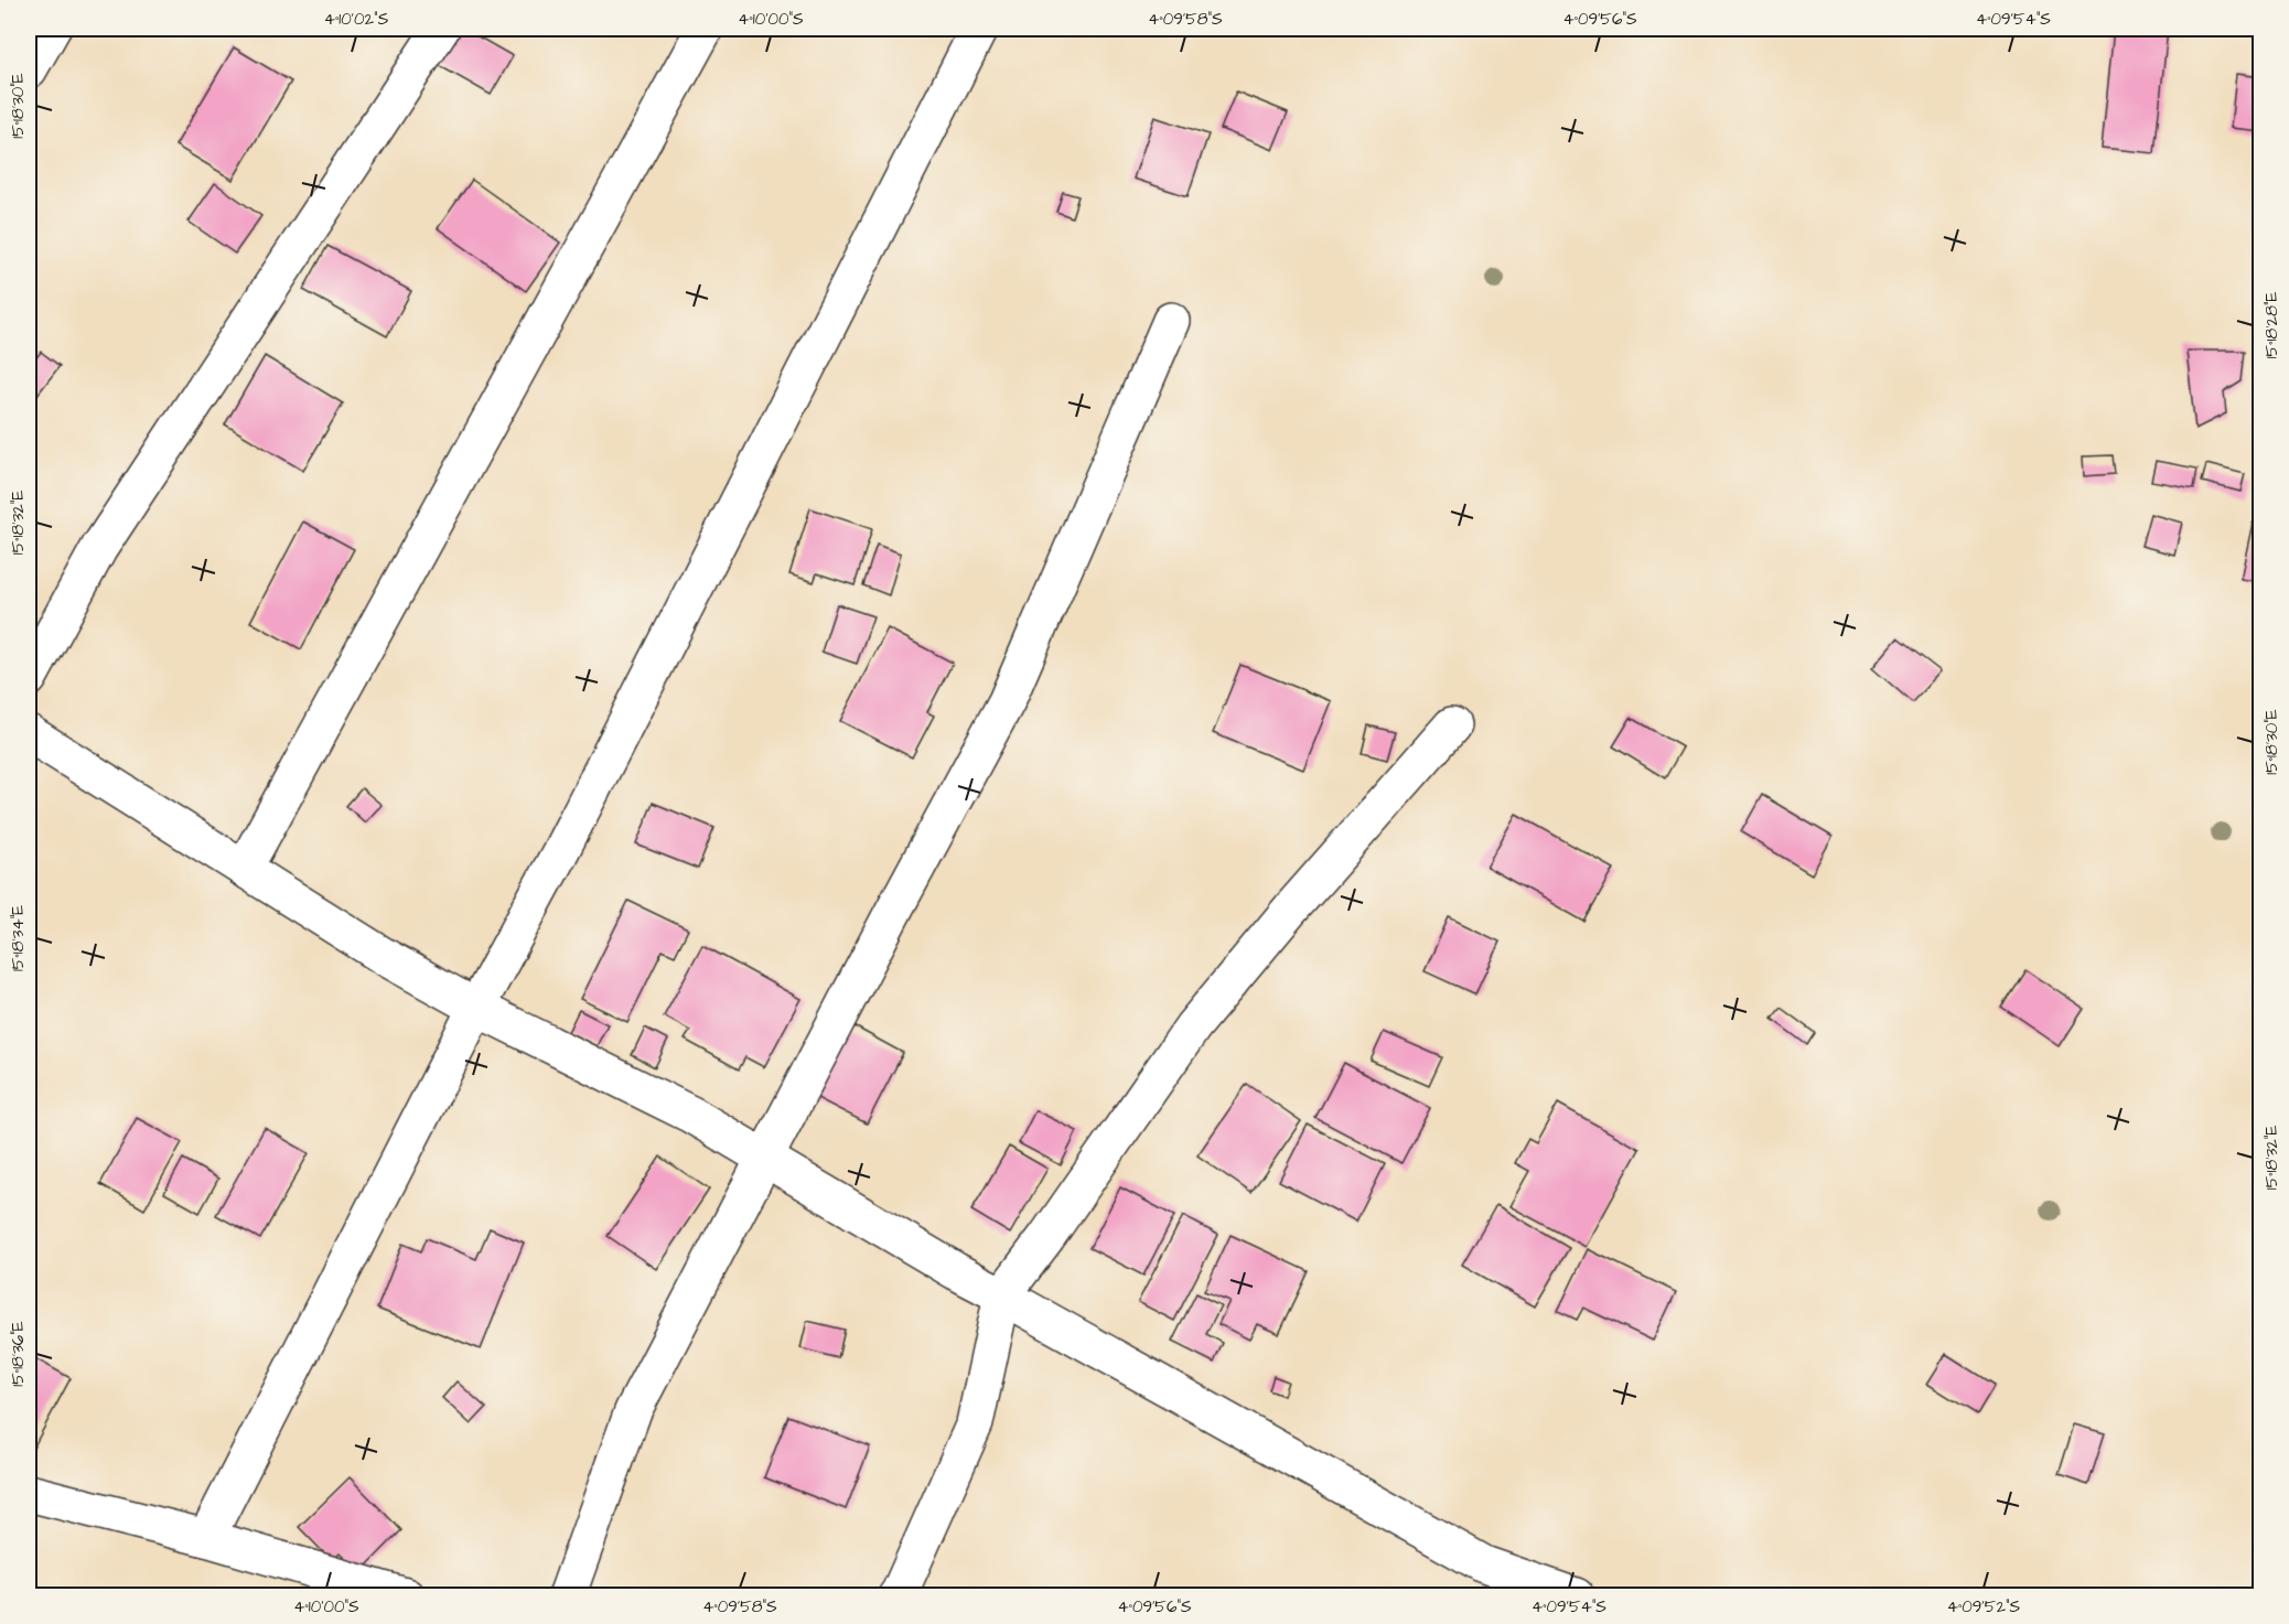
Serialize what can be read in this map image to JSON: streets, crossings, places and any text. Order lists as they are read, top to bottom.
{
  "coordinates": [
    "4°10'02\"S",
    "4°10'00\"S",
    "4°09'58\"S",
    "4°09'56\"S",
    "4°09'54\"S",
    "15°18'30\"E",
    "15°18'28\"E",
    "15°18'32\"E",
    "15°18'34\"E",
    "15°18'36\"E",
    "4°09'52\"S"
  ]
}
